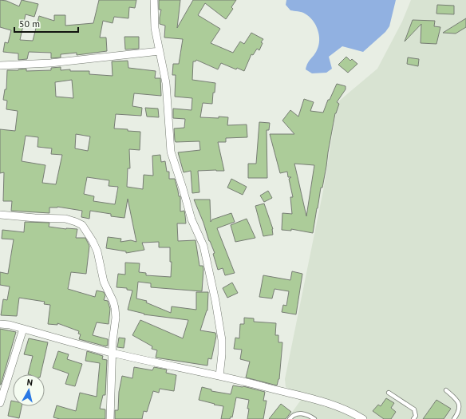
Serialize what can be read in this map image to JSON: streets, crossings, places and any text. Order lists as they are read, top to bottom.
{
  "scale_bar": "50 m",
  "north": "top"
}
